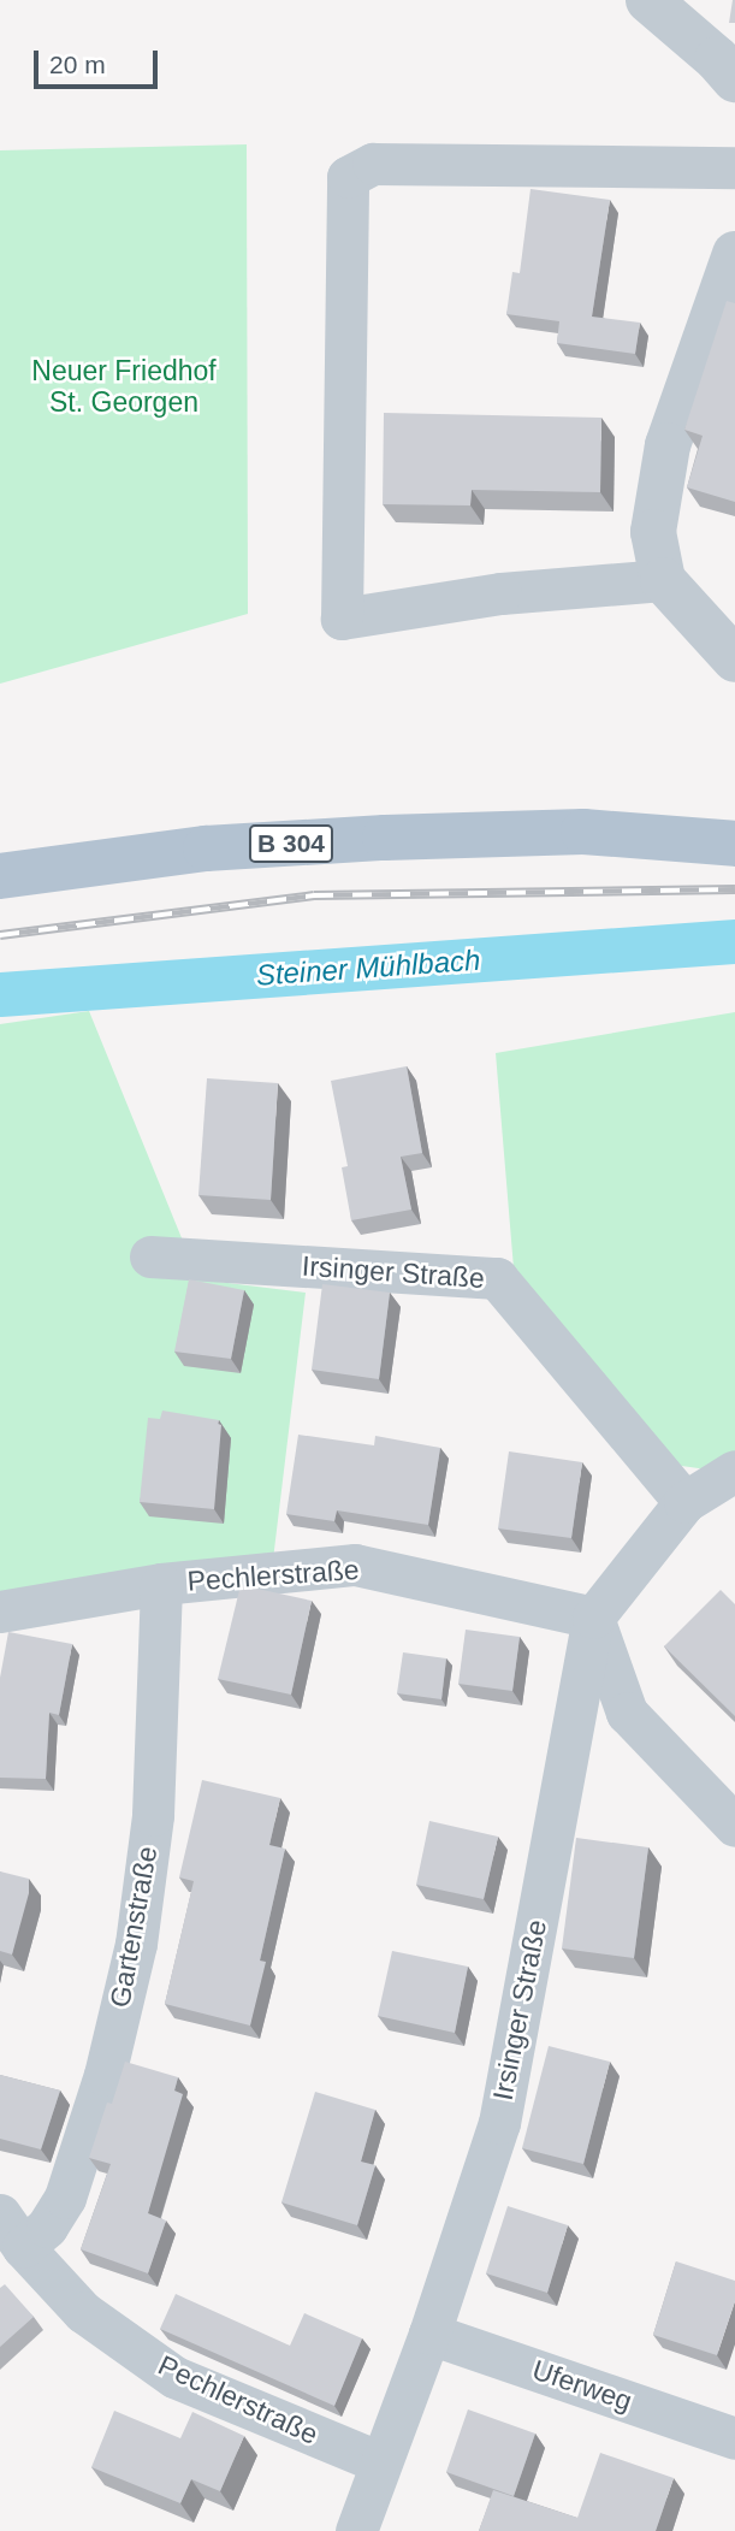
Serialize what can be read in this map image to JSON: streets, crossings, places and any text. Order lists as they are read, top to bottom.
{
  "streets": {
    "main road": ["B 304"],
    "street": [
      "Irsinger Straße",
      "Pechlerstraße",
      "Gartenstraße",
      "Uferweg"
    ]
  },
  "crossings": [
    ["Irsinger Straße", "Pechlerstraße"],
    ["Irsinger Straße", "Uferweg"],
    ["Pechlerstraße", "Gartenstraße"]
  ],
  "water": ["Steiner Mühlbach"],
  "parks": ["Neuer Friedhof St. Georgen"],
  "scale_bar": "20 m"
}
